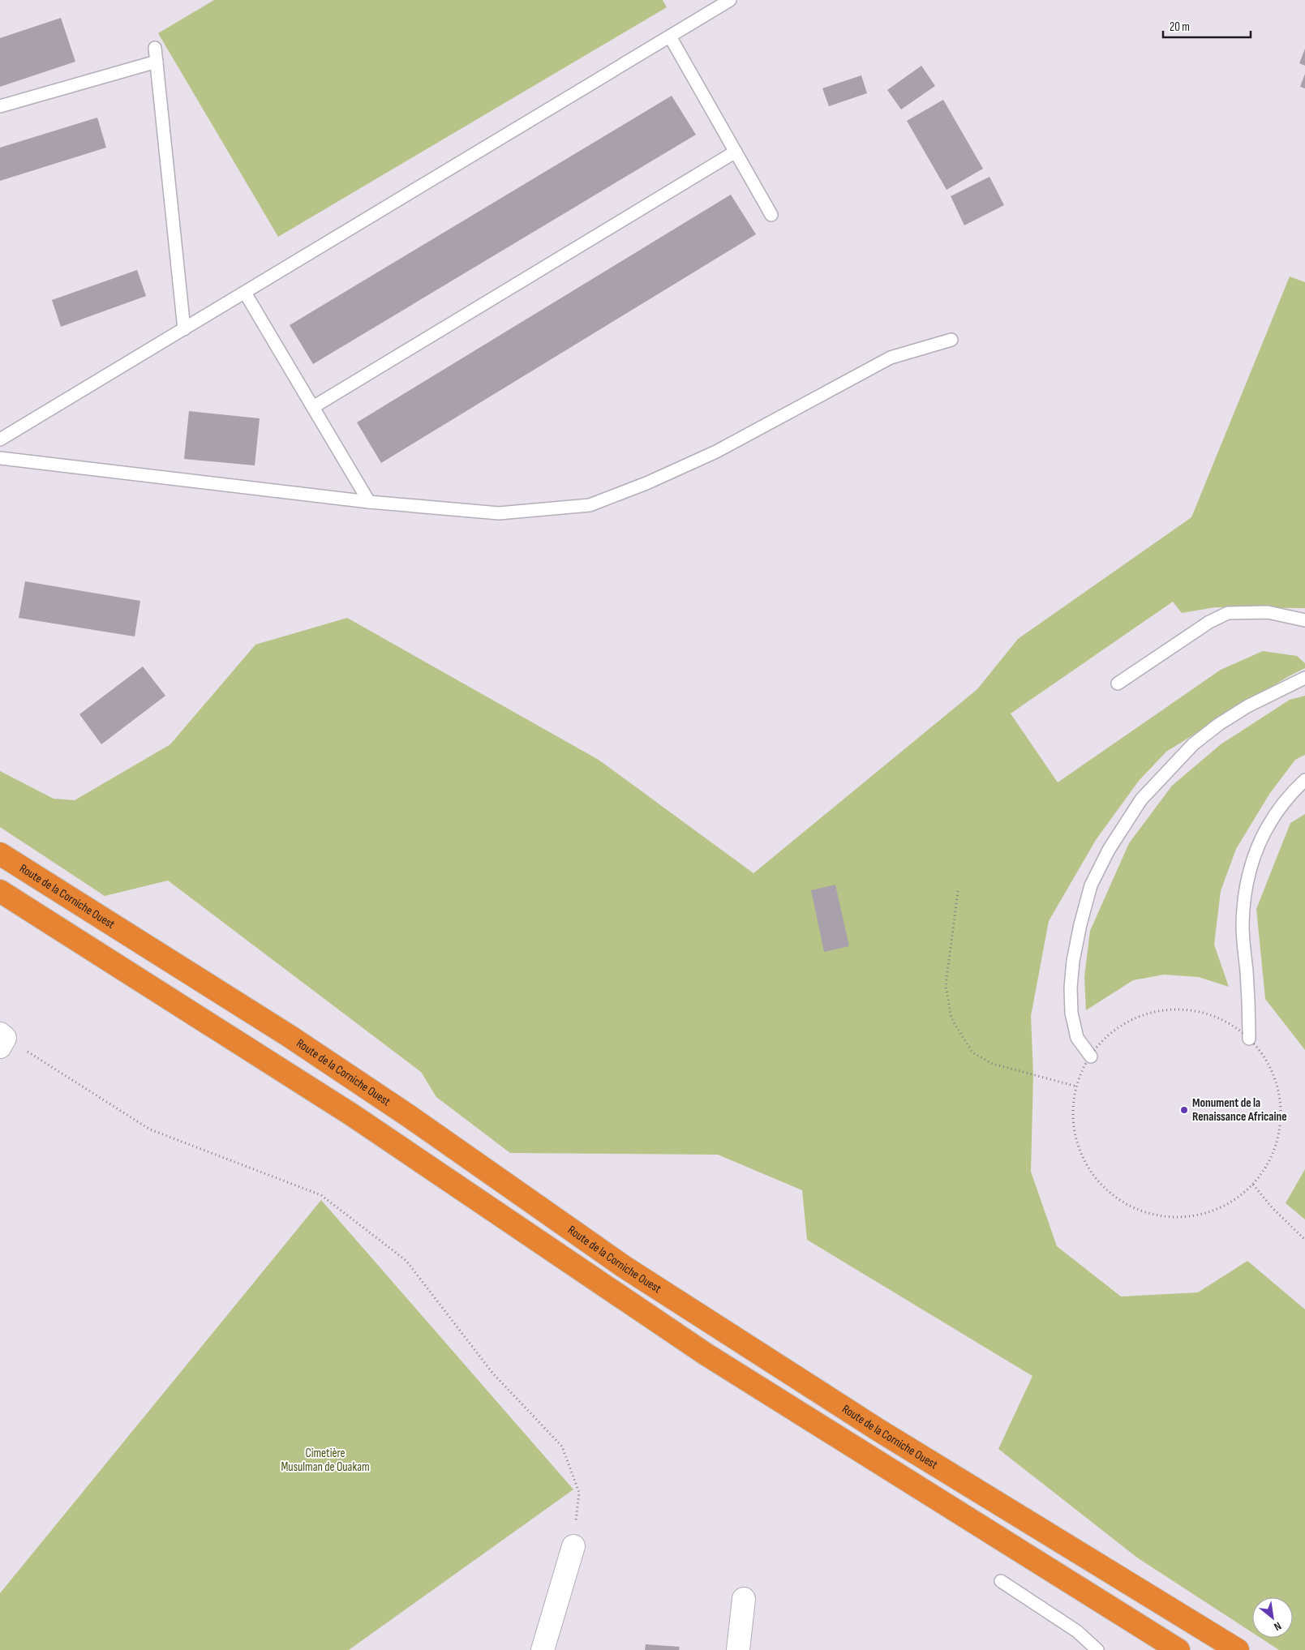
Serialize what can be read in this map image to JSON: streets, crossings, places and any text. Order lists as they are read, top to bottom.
{
  "streets": {
    "highway": ["Route de la Corniche Ouest"]
  },
  "parks": ["Cimetière Musulman de Ouakam"],
  "places": ["Monument de la Renaissance Africaine"],
  "scale_bar": "20 m",
  "north": "bottom right"
}
